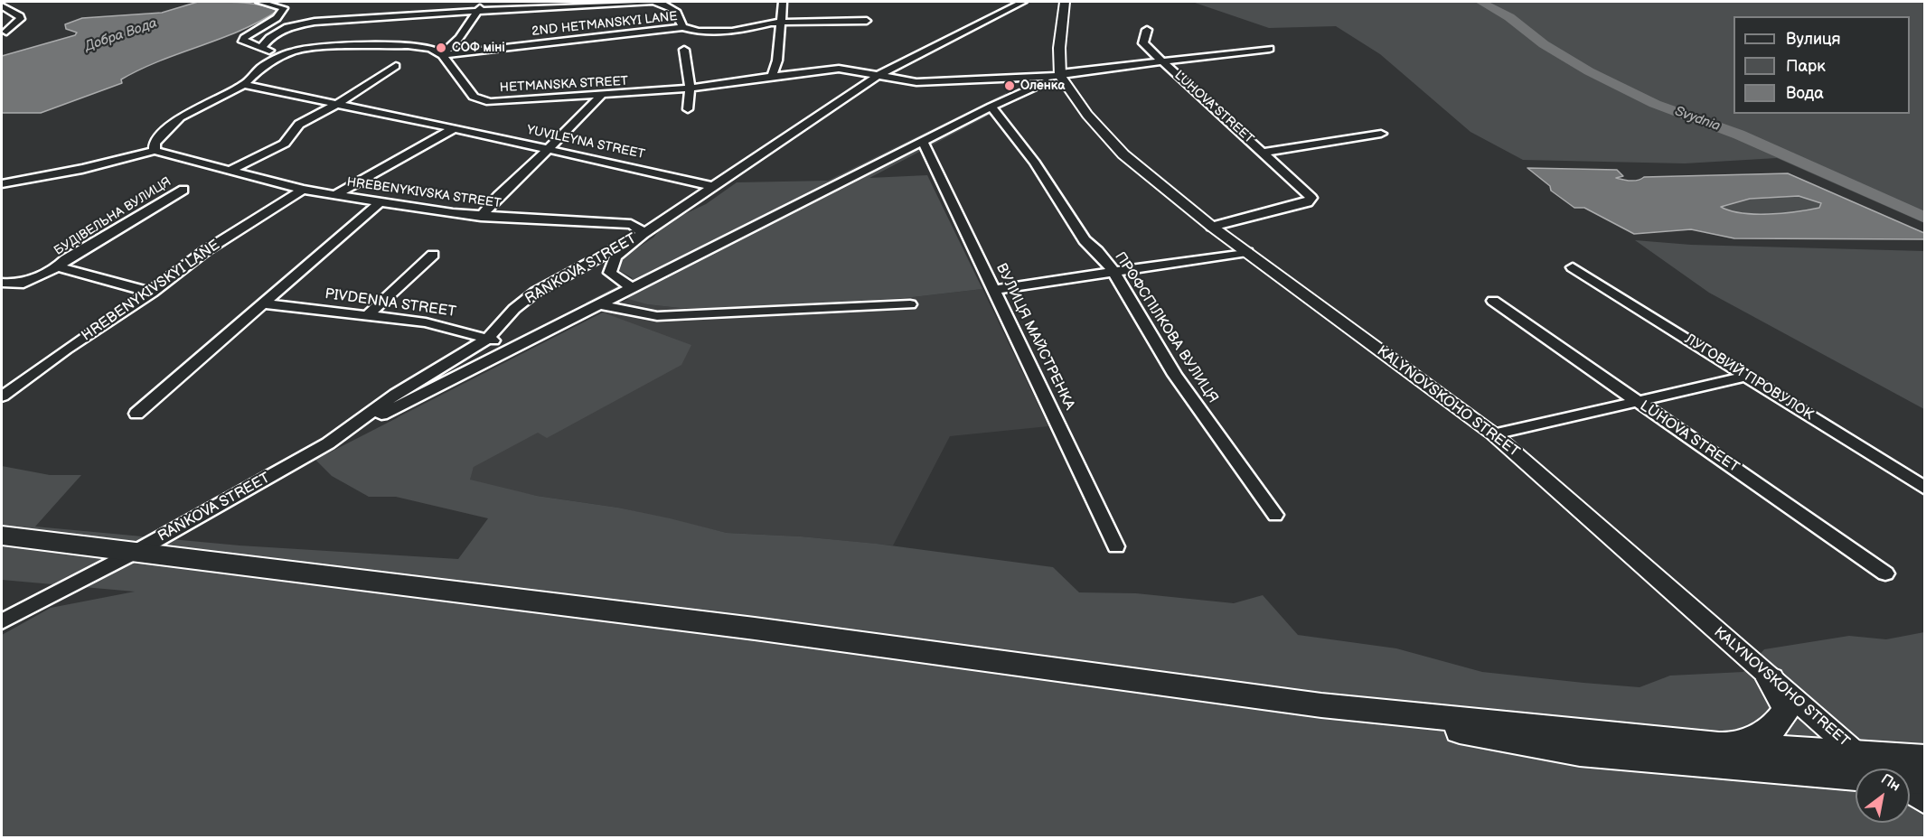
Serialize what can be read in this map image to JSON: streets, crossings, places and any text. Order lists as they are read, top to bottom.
{
  "streets": {
    "main road": ["KALYNOVSKOHO STREET"],
    "street": [
      "2ND HETMANSKYI LANE",
      "HETMANSKA STREET",
      "LUHOVA STREET",
      "YUVILEYNA STREET",
      "HREBENYKIVSKA STREET",
      "БУДІВЕЛЬНА ВУЛИЦЯ",
      "RANKOVA STREET",
      "HREBENYKIVSKYI LANE",
      "PIVDENNA STREET",
      "ПРОФСПІЛКОВА ВУЛИЦЯ",
      "ВУЛИЦЯ МАЙСТРЕНКА",
      "ЛУГОВИЙ ПРОВУЛОК"
    ]
  },
  "crossings": [
    ["2ND HETMANSKYI LANE", "HETMANSKA STREET"],
    ["HETMANSKA STREET", "RANKOVA STREET"],
    ["HETMANSKA STREET", "KALYNOVSKOHO STREET"],
    ["LUHOVA STREET", "KALYNOVSKOHO STREET"],
    ["YUVILEYNA STREET", "RANKOVA STREET"],
    ["HREBENYKIVSKA STREET", "RANKOVA STREET"],
    ["HREBENYKIVSKA STREET", "HREBENYKIVSKYI LANE"],
    ["RANKOVA STREET", "PIVDENNA STREET"]
  ],
  "water": ["Добра Вода", "Svydnia"],
  "places": ["СОФ міні", "Оленка"],
  "legend": ["Вулиця", "Парк", "Вода"],
  "north": "top right"
}
